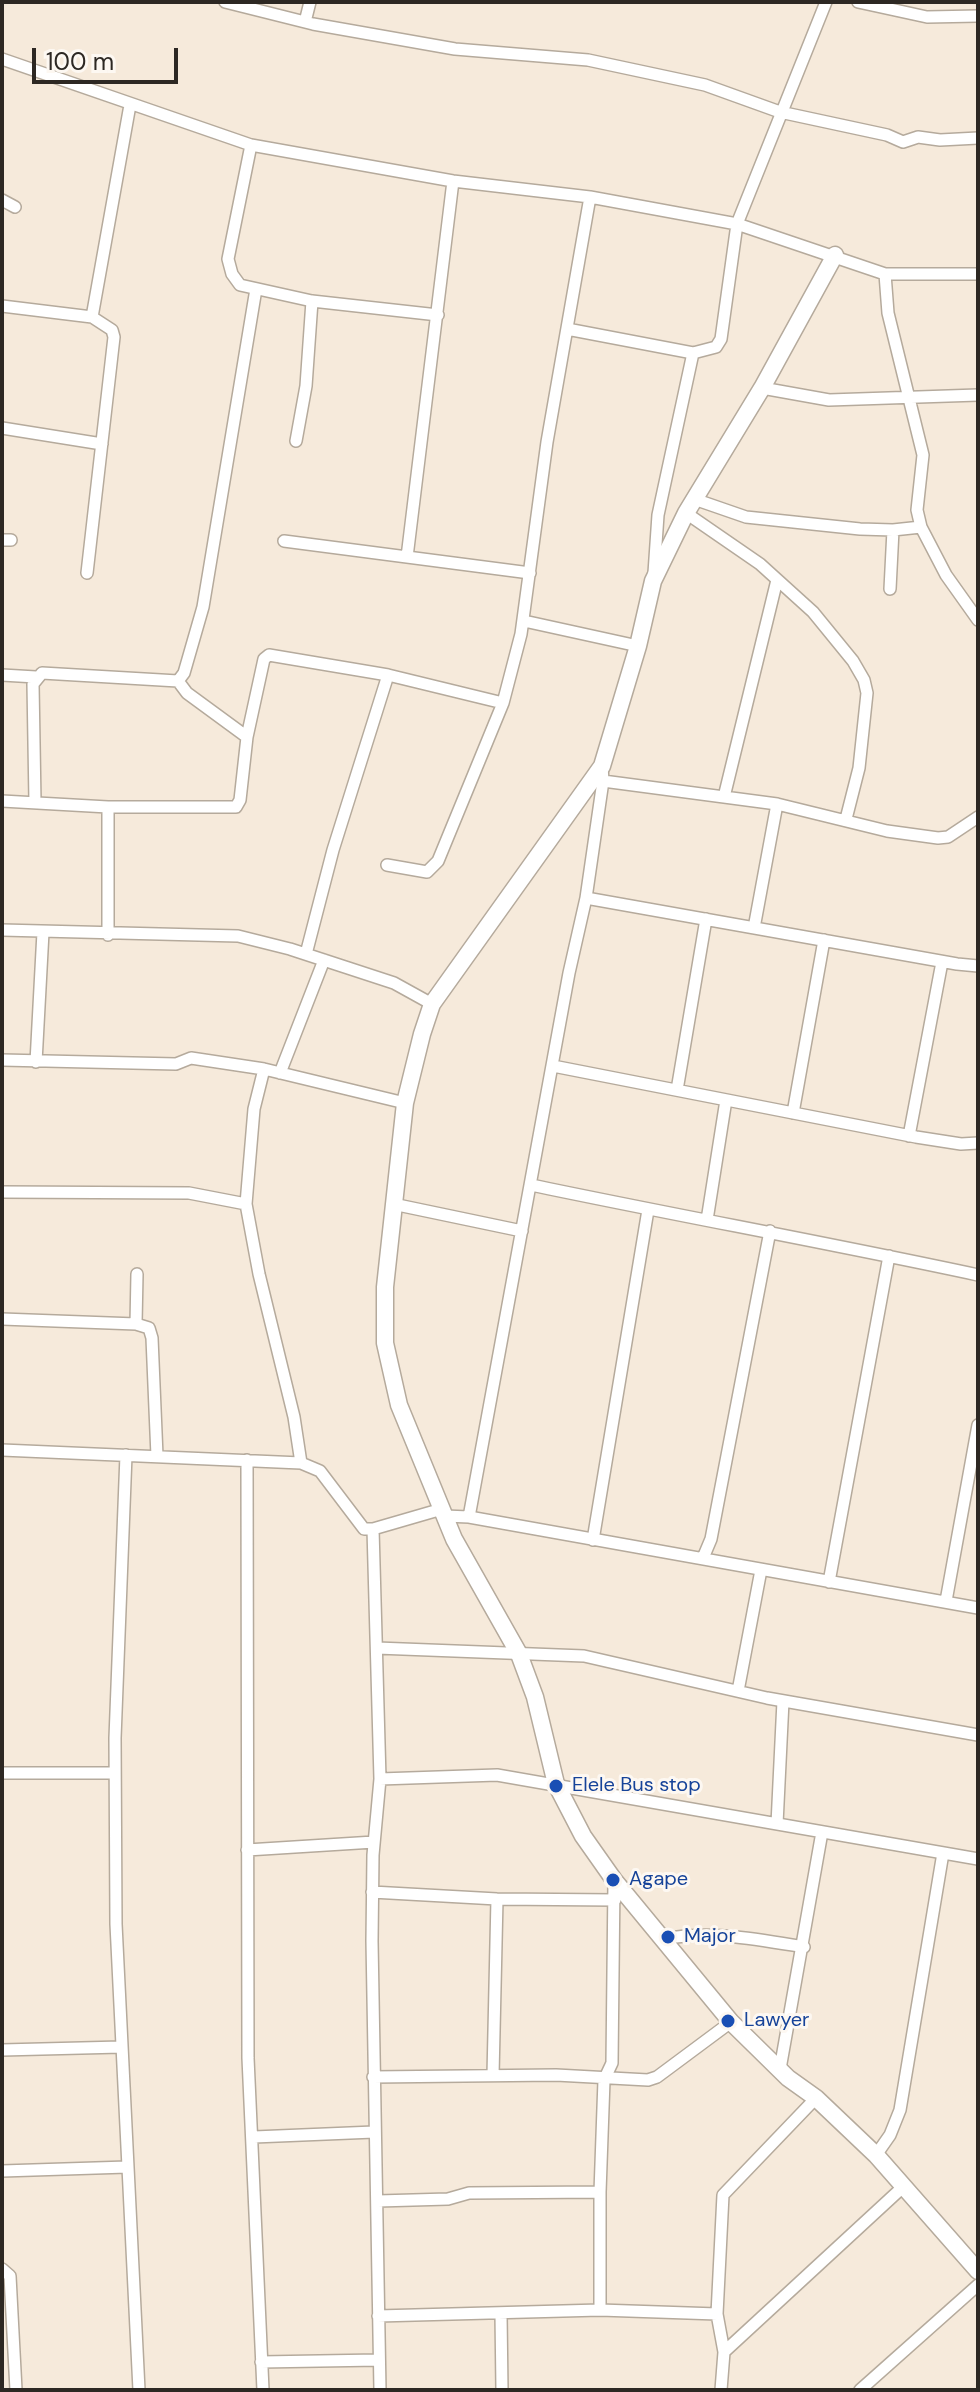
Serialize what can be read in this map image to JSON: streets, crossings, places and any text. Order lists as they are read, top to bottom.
{
  "places": [
    "Elele Bus stop",
    "Agape",
    "Major",
    "Lawyer"
  ],
  "scale_bar": "100 m"
}
